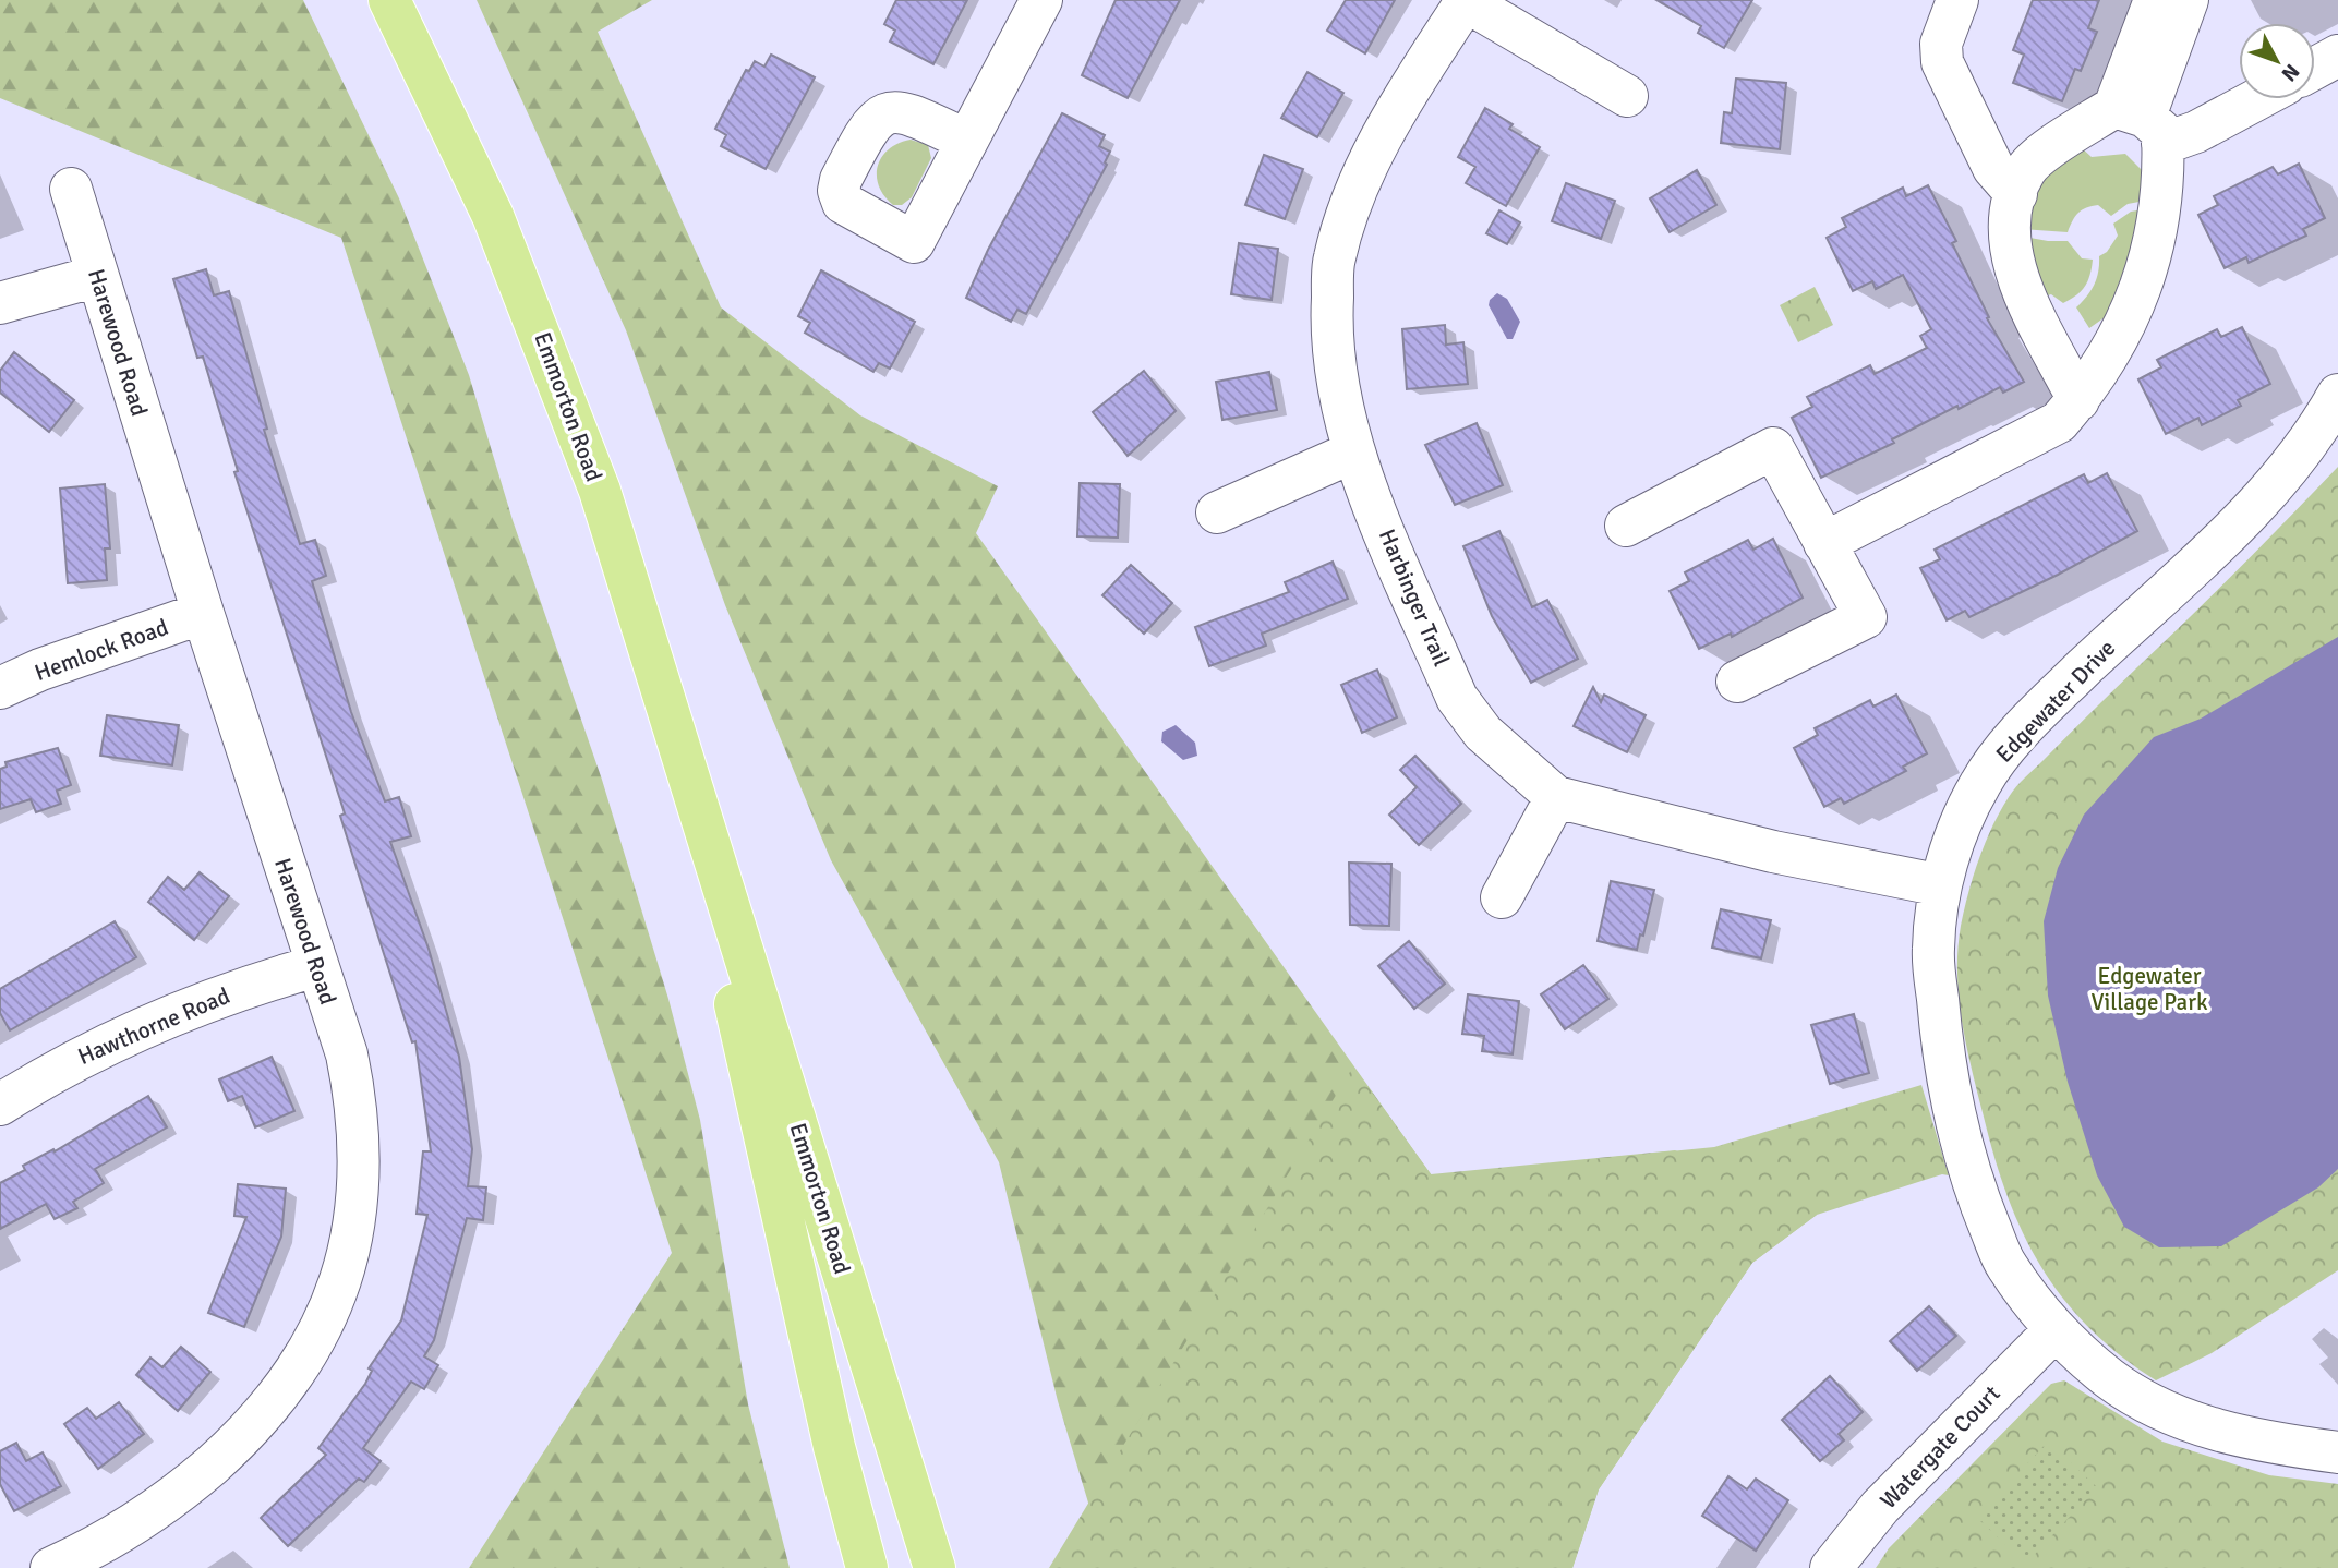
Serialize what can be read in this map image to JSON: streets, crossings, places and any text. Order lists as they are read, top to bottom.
{
  "streets": {
    "main road": ["Emmorton Road"],
    "street": [
      "Harewood Road",
      "Harbinger Trail",
      "Hemlock Road",
      "Edgewater Drive",
      "Hawthorne Road",
      "Watergate Court"
    ]
  },
  "crossings": [
    ["Harewood Road", "Hemlock Road"],
    ["Harewood Road", "Hawthorne Road"],
    ["Harbinger Trail", "Edgewater Drive"],
    ["Edgewater Drive", "Watergate Court"]
  ],
  "parks": ["Edgewater Village Park"],
  "north": "bottom right"
}
